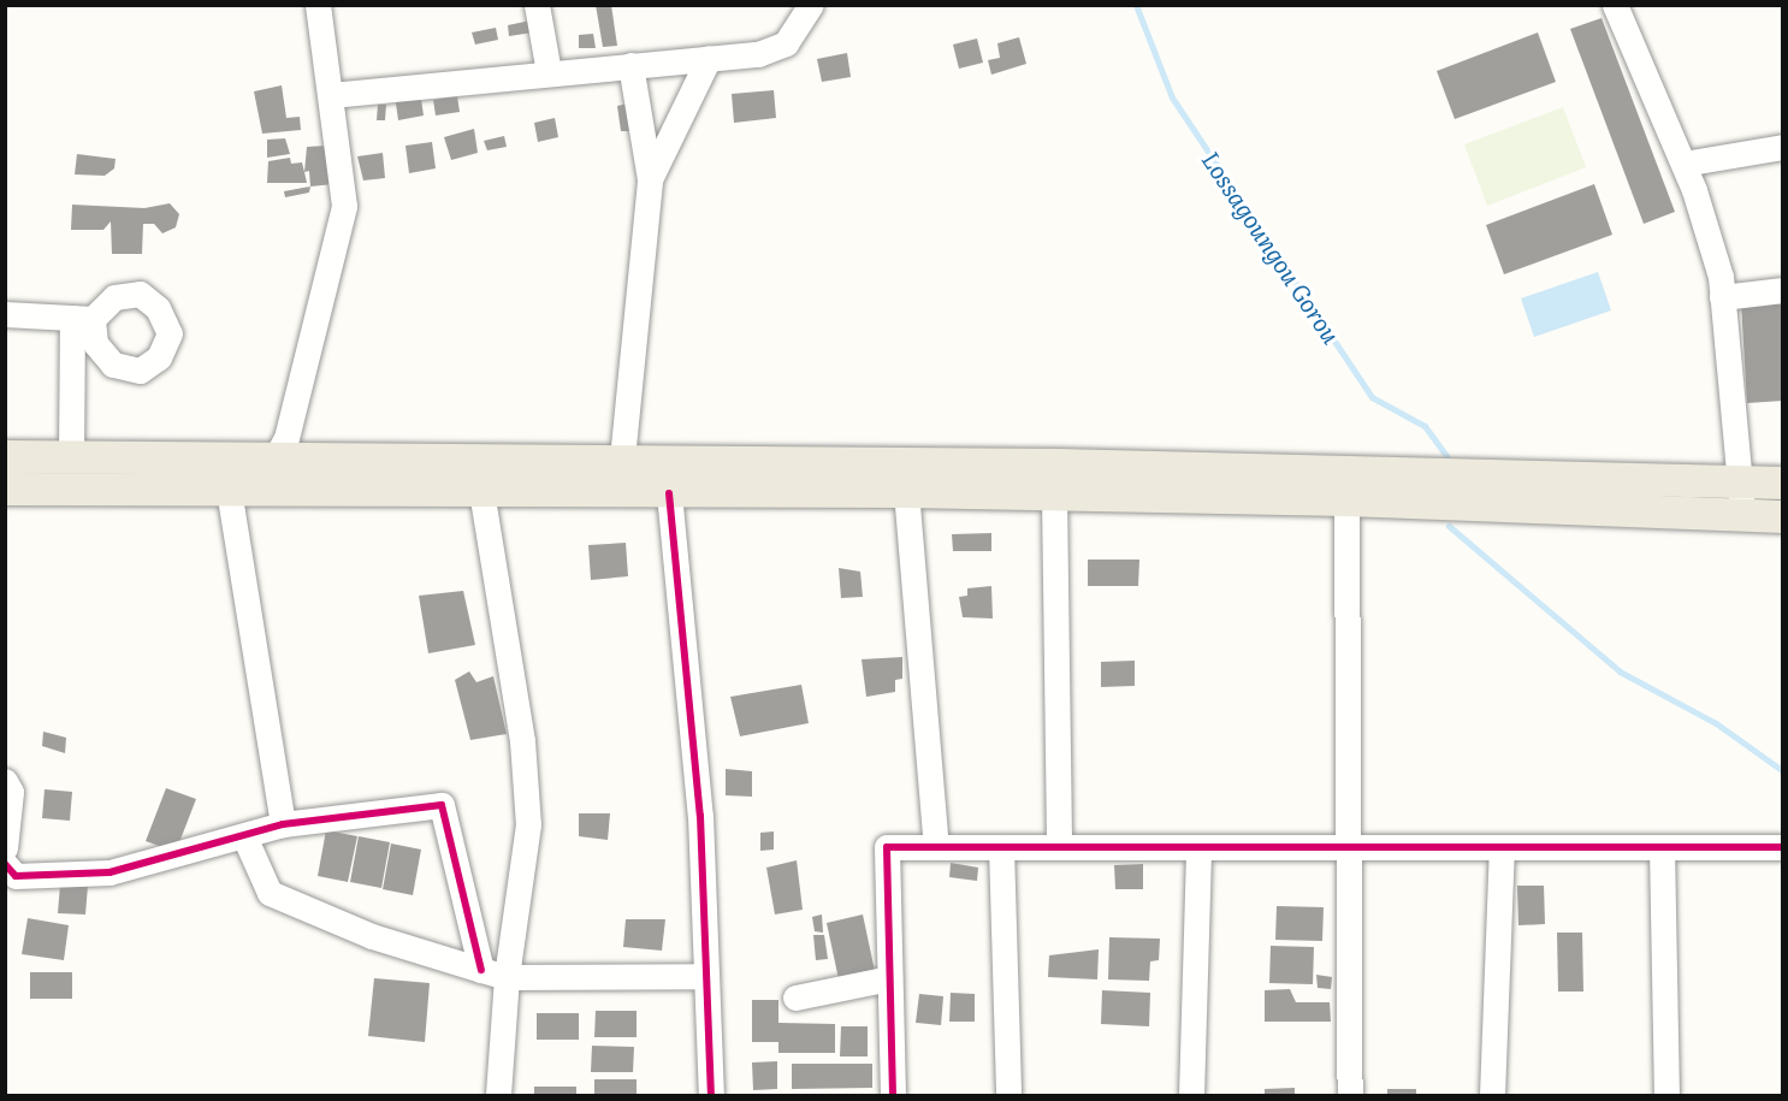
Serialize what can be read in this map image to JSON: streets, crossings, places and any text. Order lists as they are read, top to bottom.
{
  "water": ["Lossagoungou Gorou"]
}
